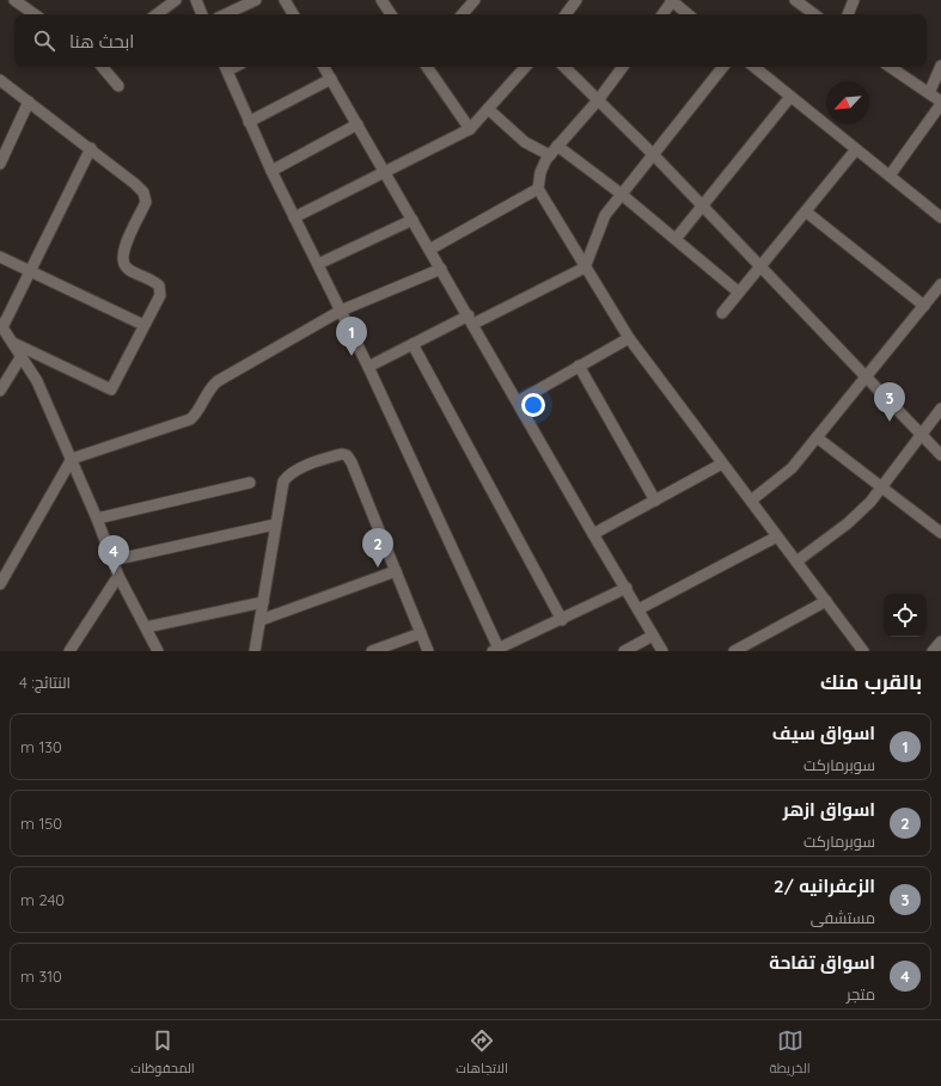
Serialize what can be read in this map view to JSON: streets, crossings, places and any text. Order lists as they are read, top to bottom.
{
  "north": "bottom left",
  "page": {
    "search": "ابحث هنا",
    "pins": [
      "1",
      "3",
      "2",
      "4"
    ],
    "heading": ["بالقرب منك", "النتائج: 4"],
    "list": [
      {
        "mark": "1",
        "name": "اسواق سيف",
        "note": "سوبرماركت",
        "value": "130 m"
      },
      {
        "mark": "2",
        "name": "اسواق ازهر",
        "note": "سوبرماركت",
        "value": "150 m"
      },
      {
        "mark": "3",
        "name": "الزعفرانيه /2",
        "note": "مستشفى",
        "value": "240 m"
      },
      {
        "mark": "4",
        "name": "اسواق تفاحة",
        "note": "متجر",
        "value": "310 m"
      }
    ],
    "nav": ["الخريطة", "الاتجاهات", "المحفوظات"]
  }
}
